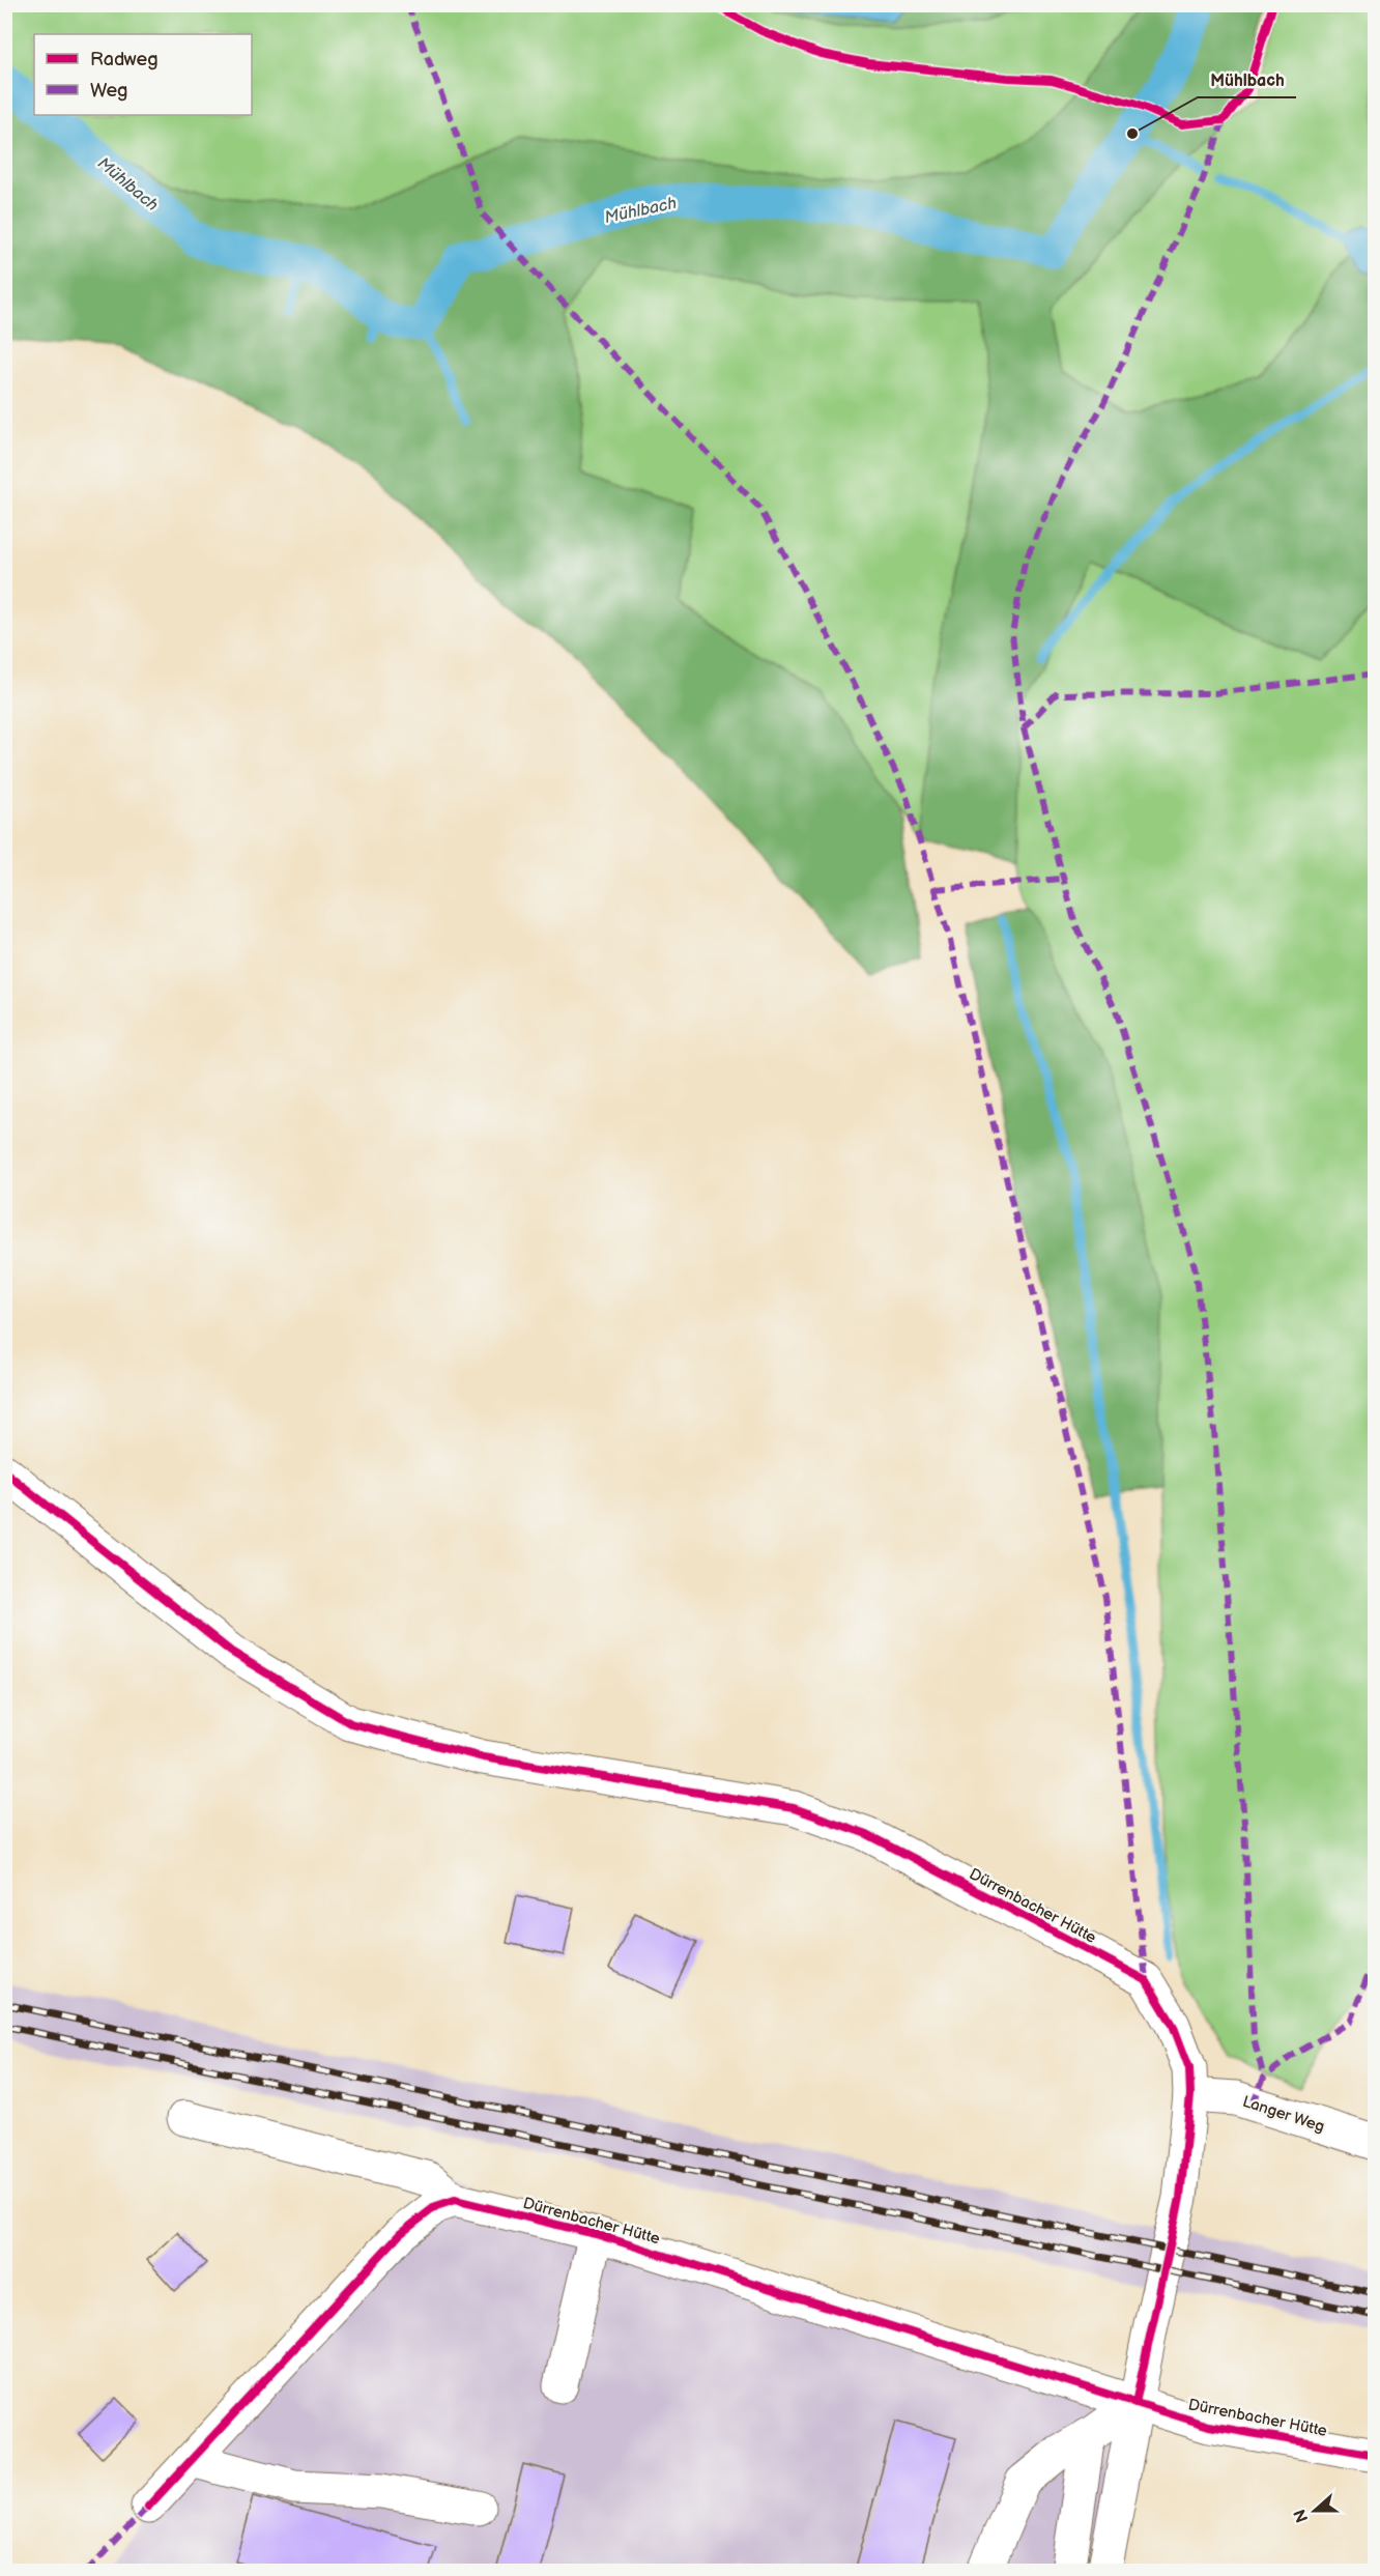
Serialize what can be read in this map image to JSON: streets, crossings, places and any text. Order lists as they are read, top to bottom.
{
  "streets": {
    "street": ["Dürrenbacher Hütte", "Langer Weg"]
  },
  "crossings": [
    ["Dürrenbacher Hütte", "Langer Weg"]
  ],
  "water": ["Mühlbach"],
  "places": ["Mühlbach"],
  "legend": ["Radweg", "Weg"],
  "north": "left"
}
